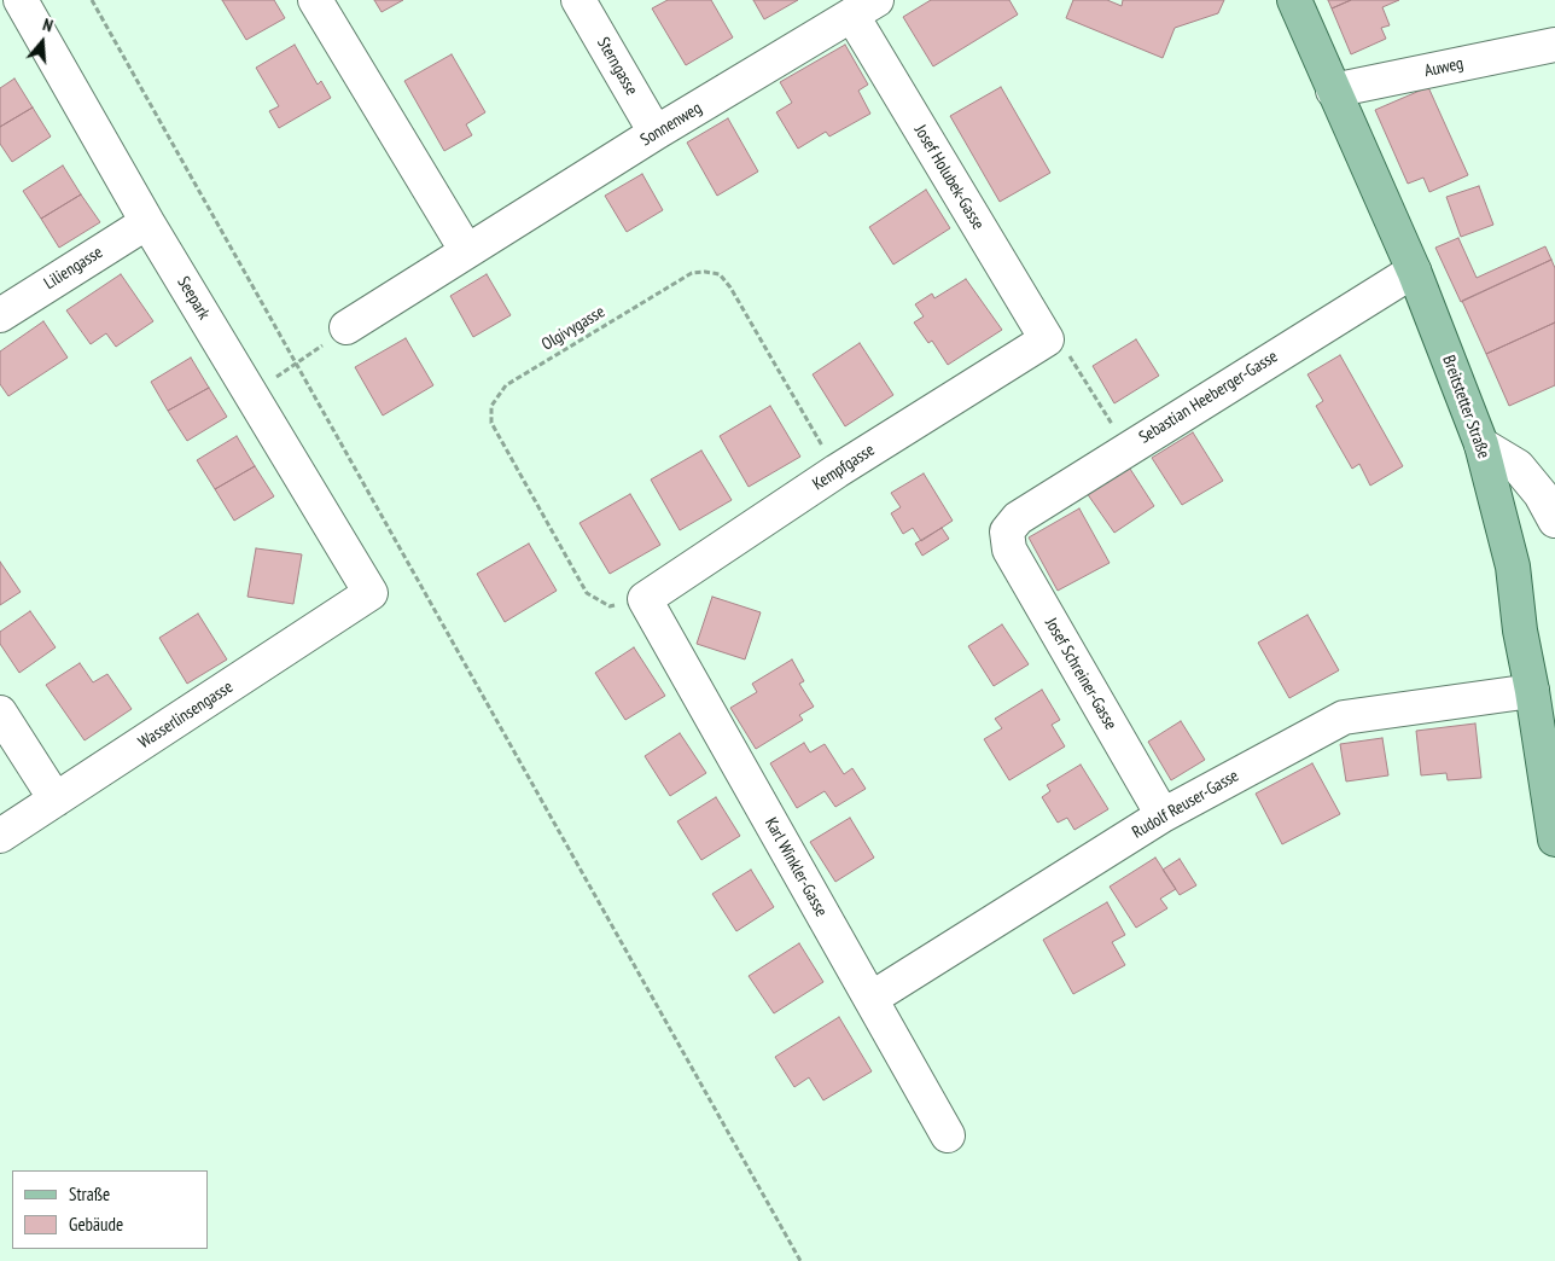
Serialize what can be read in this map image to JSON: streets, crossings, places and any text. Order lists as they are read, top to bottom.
{
  "streets": {
    "main road": ["Breitstetter Straße"],
    "street": [
      "Sterngasse",
      "Auweg",
      "Sonnenweg",
      "Josef Holubek-Gasse",
      "Liliengasse",
      "Seepark",
      "Sebastian Heeberger-Gasse",
      "Kempfgasse",
      "Josef Schreiner-Gasse",
      "Wasserlinsengasse",
      "Rudolf Reuser-Gasse",
      "Karl Winkler-Gasse"
    ],
    "path": ["Olgivygasse"]
  },
  "crossings": [
    ["Sterngasse", "Sonnenweg"],
    ["Auweg", "Breitstetter Straße"],
    ["Sonnenweg", "Josef Holubek-Gasse"],
    ["Josef Holubek-Gasse", "Kempfgasse"],
    ["Liliengasse", "Seepark"],
    ["Seepark", "Wasserlinsengasse"],
    ["Olgivygasse", "Kempfgasse"],
    ["Olgivygasse", "Karl Winkler-Gasse"],
    ["Sebastian Heeberger-Gasse", "Breitstetter Straße"],
    ["Sebastian Heeberger-Gasse", "Josef Schreiner-Gasse"],
    ["Breitstetter Straße", "Rudolf Reuser-Gasse"],
    ["Kempfgasse", "Karl Winkler-Gasse"],
    ["Josef Schreiner-Gasse", "Rudolf Reuser-Gasse"],
    ["Rudolf Reuser-Gasse", "Karl Winkler-Gasse"]
  ],
  "legend": ["Straße", "Gebäude"],
  "north": "top"
}
